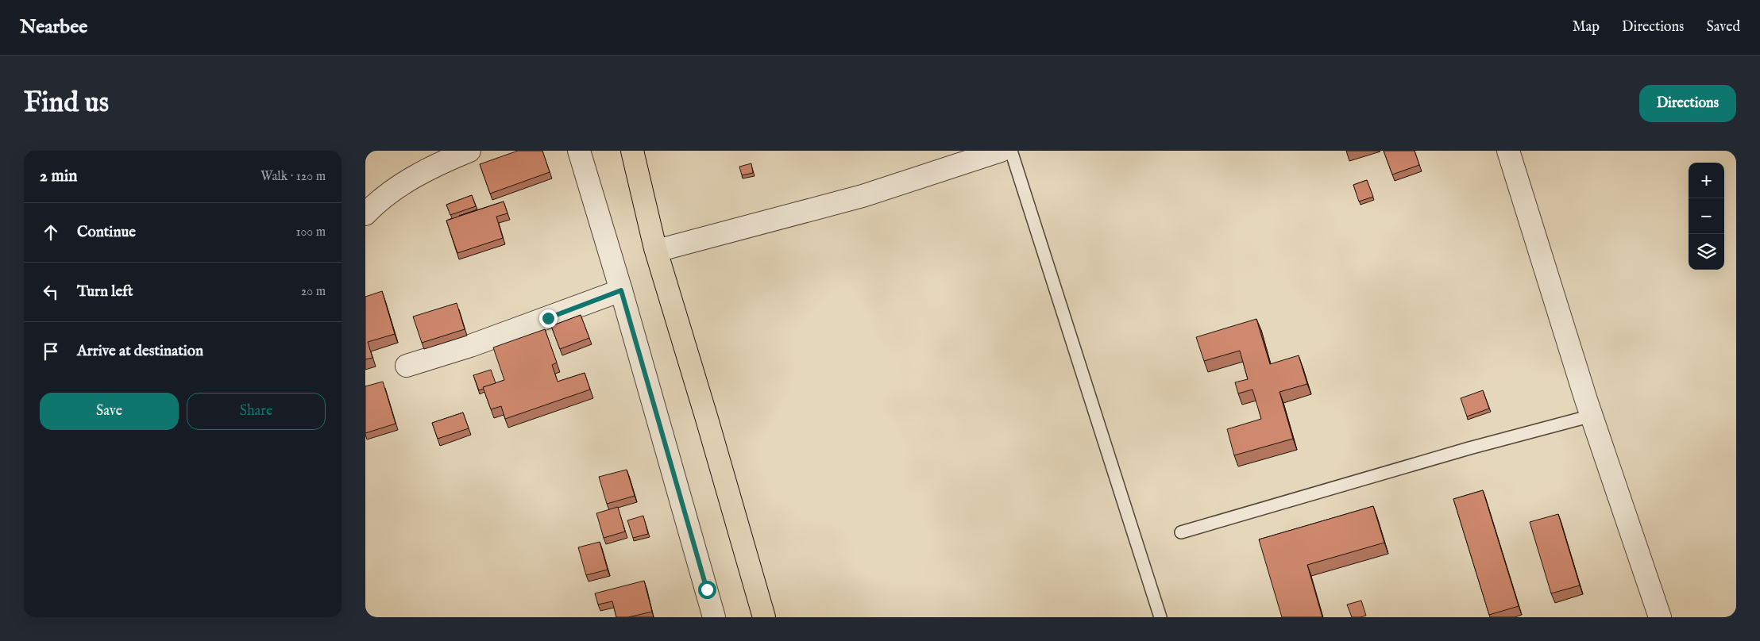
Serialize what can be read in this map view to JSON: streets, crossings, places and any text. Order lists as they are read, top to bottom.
{
  "page": {
    "header": "Nearbee",
    "nav": ["Map", "Directions", "Saved"],
    "buttons": [
      "Directions",
      ["Save", "Share"]
    ],
    "title": "Find us",
    "heading": ["2 min", "Walk · 120 m"],
    "map_buttons": ["+", "−"],
    "list": [
      ["Continue", "100 m"],
      ["Turn left", "20 m"],
      "Arrive at destination"
    ]
  }
}
